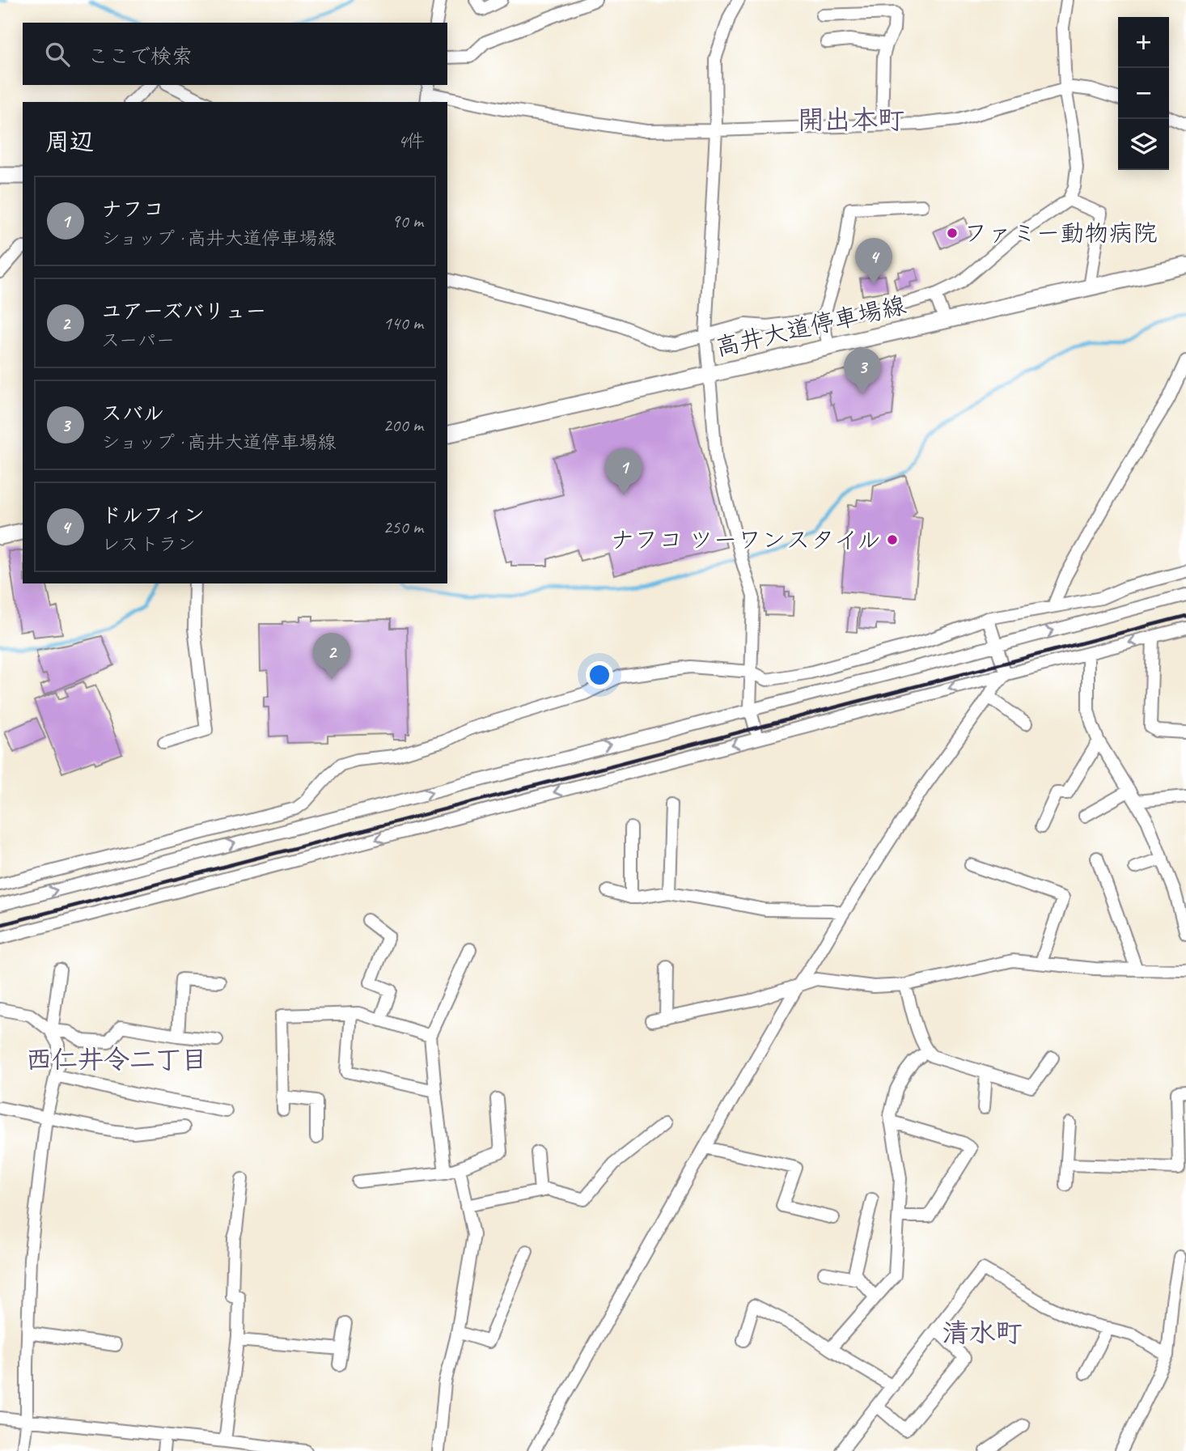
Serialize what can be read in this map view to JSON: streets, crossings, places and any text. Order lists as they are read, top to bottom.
{
  "streets": {
    "main road": ["高井大道停車場線"]
  },
  "districts": ["開出本町", "西仁井令二丁目", "清水町"],
  "places": ["ファミー動物病院", "ナフコ ツーワンスタイル"],
  "page": {
    "map_buttons": ["+", "−"],
    "search": "ここで検索",
    "heading": ["周辺", "4件"],
    "list": [
      {
        "mark": "1",
        "name": "ナフコ",
        "note": "ショップ · 高井大道停車場線",
        "value": "90 m"
      },
      {
        "mark": "2",
        "name": "ユアーズバリュー",
        "note": "スーパー",
        "value": "140 m"
      },
      {
        "mark": "3",
        "name": "スバル",
        "note": "ショップ · 高井大道停車場線",
        "value": "200 m"
      },
      {
        "mark": "4",
        "name": "ドルフィン",
        "note": "レストラン",
        "value": "250 m"
      }
    ],
    "pins": [
      "4",
      "3",
      "1",
      "2"
    ]
  }
}
